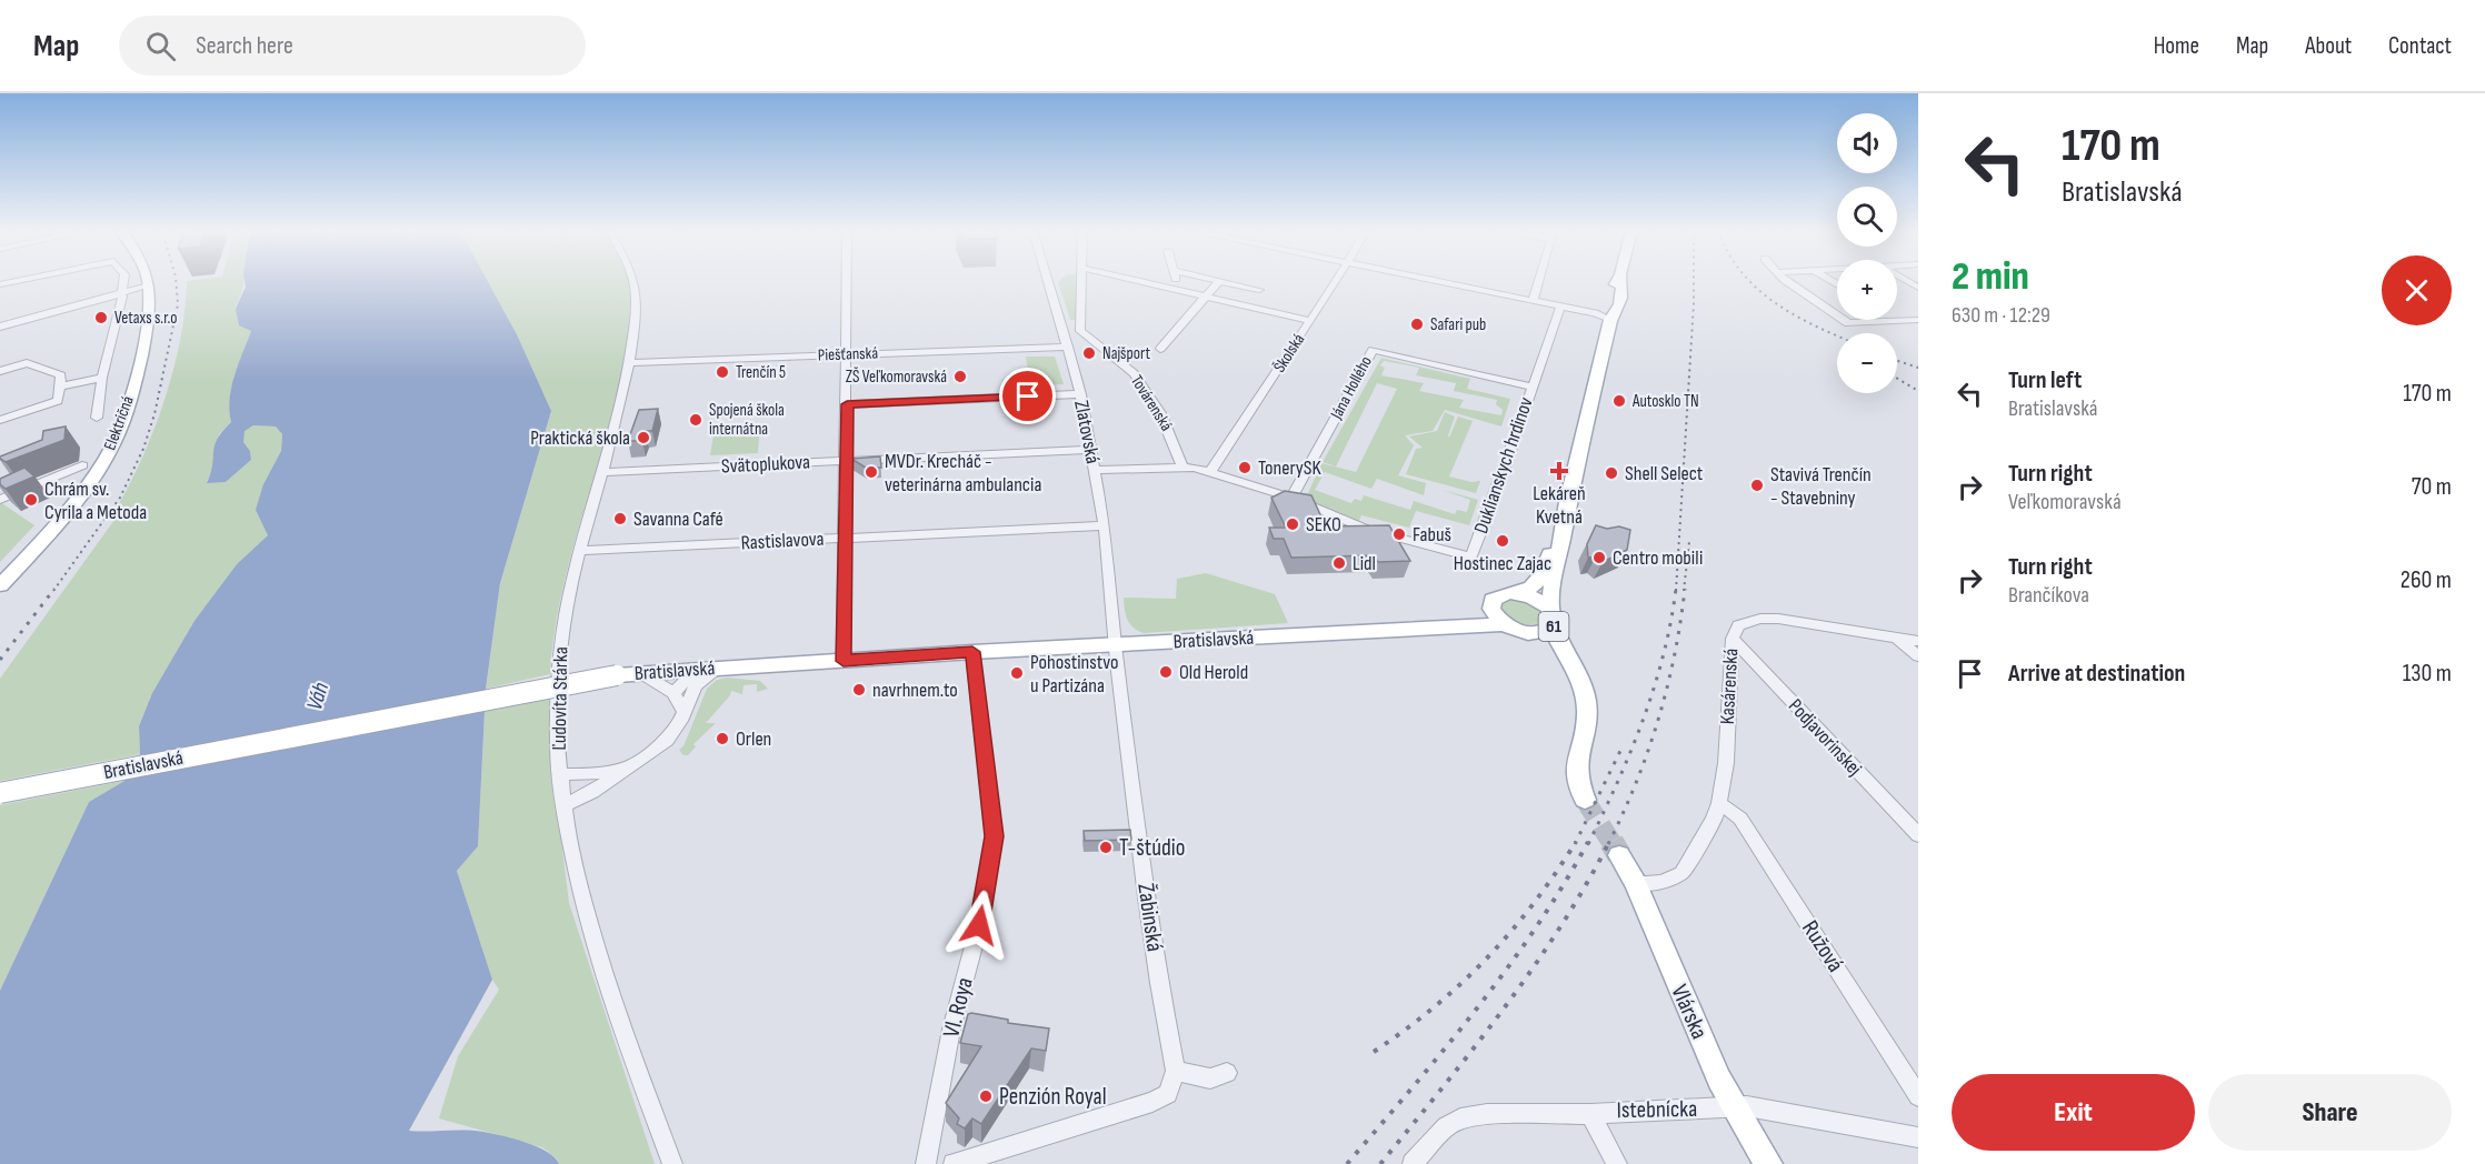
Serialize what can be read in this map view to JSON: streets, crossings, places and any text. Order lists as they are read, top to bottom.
{
  "streets": {
    "main road": [
      "Električná",
      "61",
      "Bratislavská",
      "Vlárska"
    ],
    "street": [
      "Školská",
      "Piešťanská",
      "Jána Hollého",
      "Továrenská",
      "Zlatovská",
      "Svätoplukova",
      "Duklianskych hrdinov",
      "Rastislavova",
      "Kasárenská",
      "Ľudovíta Stárka",
      "Podjavorinskej",
      "Žabinská",
      "Ružová",
      "Vl. Roya",
      "Istebnícka"
    ]
  },
  "crossings": [
    ["Školská", "Duklianskych hrdinov"],
    ["Piešťanská", "Zlatovská"],
    ["Piešťanská", "Ľudovíta Stárka"],
    ["Jána Hollého", "Duklianskych hrdinov"],
    ["Továrenská", "Duklianskych hrdinov"],
    ["Zlatovská", "Svätoplukova"],
    ["Zlatovská", "Duklianskych hrdinov"],
    ["Zlatovská", "Rastislavova"],
    ["Zlatovská", "Bratislavská"],
    ["Zlatovská", "Žabinská"],
    ["Svätoplukova", "Ľudovíta Stárka"],
    ["Rastislavova", "Ľudovíta Stárka"],
    ["61", "Bratislavská"],
    ["Bratislavská", "Žabinská"],
    ["Bratislavská", "Vl. Roya"],
    ["Kasárenská", "Podjavorinskej"],
    ["Kasárenská", "Ružová"],
    ["Kasárenská", "Vlárska"],
    ["Vlárska", "Istebnícka"]
  ],
  "water": ["Váh"],
  "places": {
    "other": [
      "Vetaxs s.r.o",
      "Safari pub",
      "Najšport",
      "Trenčín 5",
      "ZŠ Veľkomoravská",
      "Autosklo TN",
      "Spojená škola internátna",
      "Praktická škola",
      "TonerySK",
      "MVDr. Krecháč - veterinárna ambulancia",
      "Shell Select",
      "Stavivá Trenčín - Stavebniny",
      "Chrám sv. Cyrila a Metoda",
      "Savanna Café",
      "SEKO",
      "Fabuš",
      "Hostinec Zajac",
      "Centro mobili",
      "Lidl",
      "Old Herold",
      "Pohostinstvo u Partizána",
      "navrhnem.to",
      "Orlen",
      "T-štúdio",
      "Penzión Royal"
    ],
    "health": ["Lekáreň Kvetná"]
  },
  "page": {
    "header": "Map",
    "search": "Search here",
    "nav": [
      "Home",
      "Map",
      "About",
      "Contact"
    ],
    "turn": ["170 m", "Bratislavská"],
    "map_buttons": ["+", "−"],
    "heading": ["2 min", "630 m · 12:29"],
    "list": [
      {
        "name": "Turn left",
        "note": "Bratislavská",
        "value": "170 m"
      },
      {
        "name": "Turn right",
        "note": "Veľkomoravská",
        "value": "70 m"
      },
      {
        "name": "Turn right",
        "note": "Brančíkova",
        "value": "260 m"
      },
      {
        "name": "Arrive at destination",
        "value": "130 m"
      }
    ],
    "buttons": ["Exit", "Share"]
  }
}
